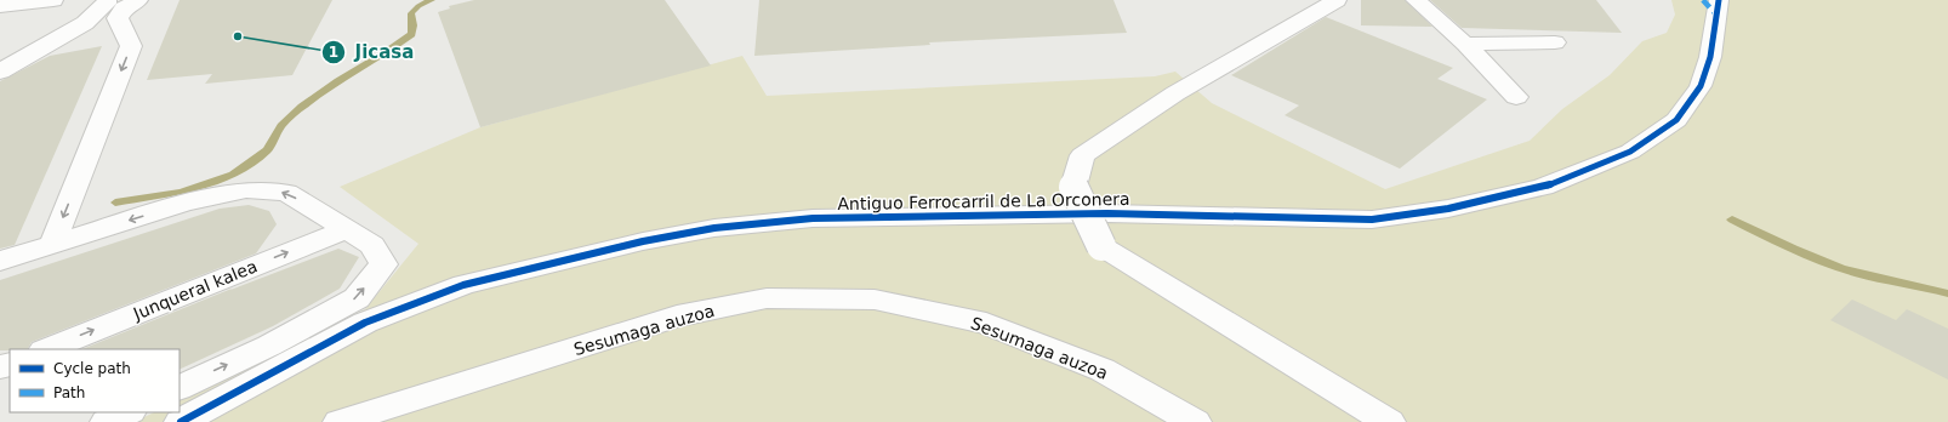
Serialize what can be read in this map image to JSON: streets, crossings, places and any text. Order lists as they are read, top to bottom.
{
  "streets": {
    "street": ["Antiguo Ferrocarril de La Orconera", "Junqueral kalea", "Sesumaga auzoa"]
  },
  "one_way": ["Junqueral kalea"],
  "places": ["Jicasa"],
  "legend": ["Cycle path", "Path"]
}
